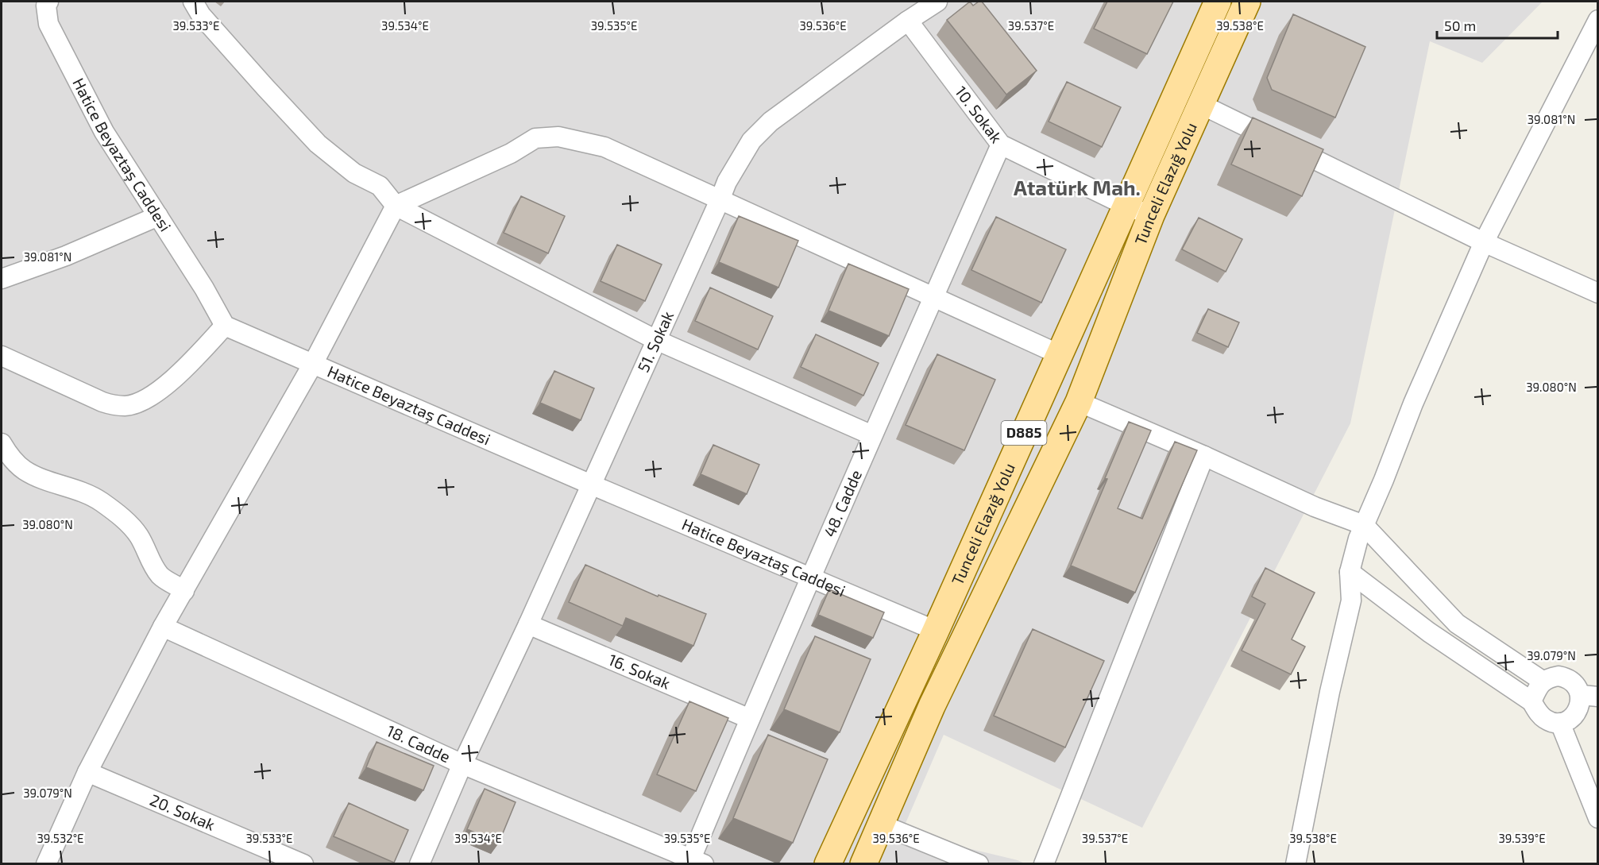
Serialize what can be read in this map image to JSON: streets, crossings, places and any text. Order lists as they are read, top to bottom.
{
  "streets": {
    "main road": ["Tunceli Elazığ Yolu", "D885"],
    "street": [
      "10. Sokak",
      "Hatice Beyaztaş Caddesi",
      "51. Sokak",
      "48. Cadde",
      "16. Sokak",
      "18. Cadde",
      "20. Sokak"
    ]
  },
  "crossings": [
    ["10. Sokak", "Tunceli Elazığ Yolu"],
    ["10. Sokak", "51. Sokak"],
    ["10. Sokak", "48. Cadde"],
    ["Hatice Beyaztaş Caddesi", "Tunceli Elazığ Yolu"],
    ["Hatice Beyaztaş Caddesi", "51. Sokak"],
    ["Hatice Beyaztaş Caddesi", "48. Cadde"],
    ["51. Sokak", "16. Sokak"],
    ["51. Sokak", "18. Cadde"],
    ["48. Cadde", "16. Sokak"],
    ["48. Cadde", "18. Cadde"]
  ],
  "districts": ["Atatürk Mah."],
  "scale_bar": "50 m",
  "coordinates": [
    "39.533°E",
    "39.534°E",
    "39.535°E",
    "39.536°E",
    "39.537°E",
    "39.538°E",
    "39.081°N",
    "39.080°N",
    "39.079°N",
    "39.532°E",
    "39.539°E"
  ]
}
